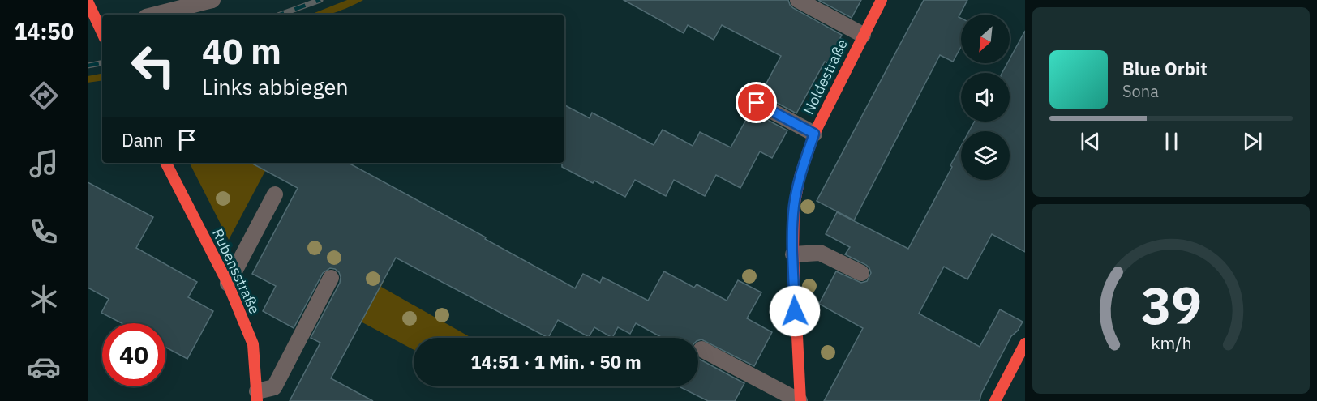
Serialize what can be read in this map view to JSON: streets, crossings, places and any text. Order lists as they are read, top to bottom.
{
  "streets": {
    "street": ["Noldestraße", "Rubensstraße"]
  },
  "north": "bottom left",
  "page": {
    "tabs": "14:50",
    "turn": ["40 m", "Links abbiegen"],
    "song": ["Blue Orbit", "Sona"],
    "then": "Dann",
    "limit": "40",
    "trip": "14:51 · 1 Min. · 50 m",
    "gauge": ["39", "km/h"]
  }
}
